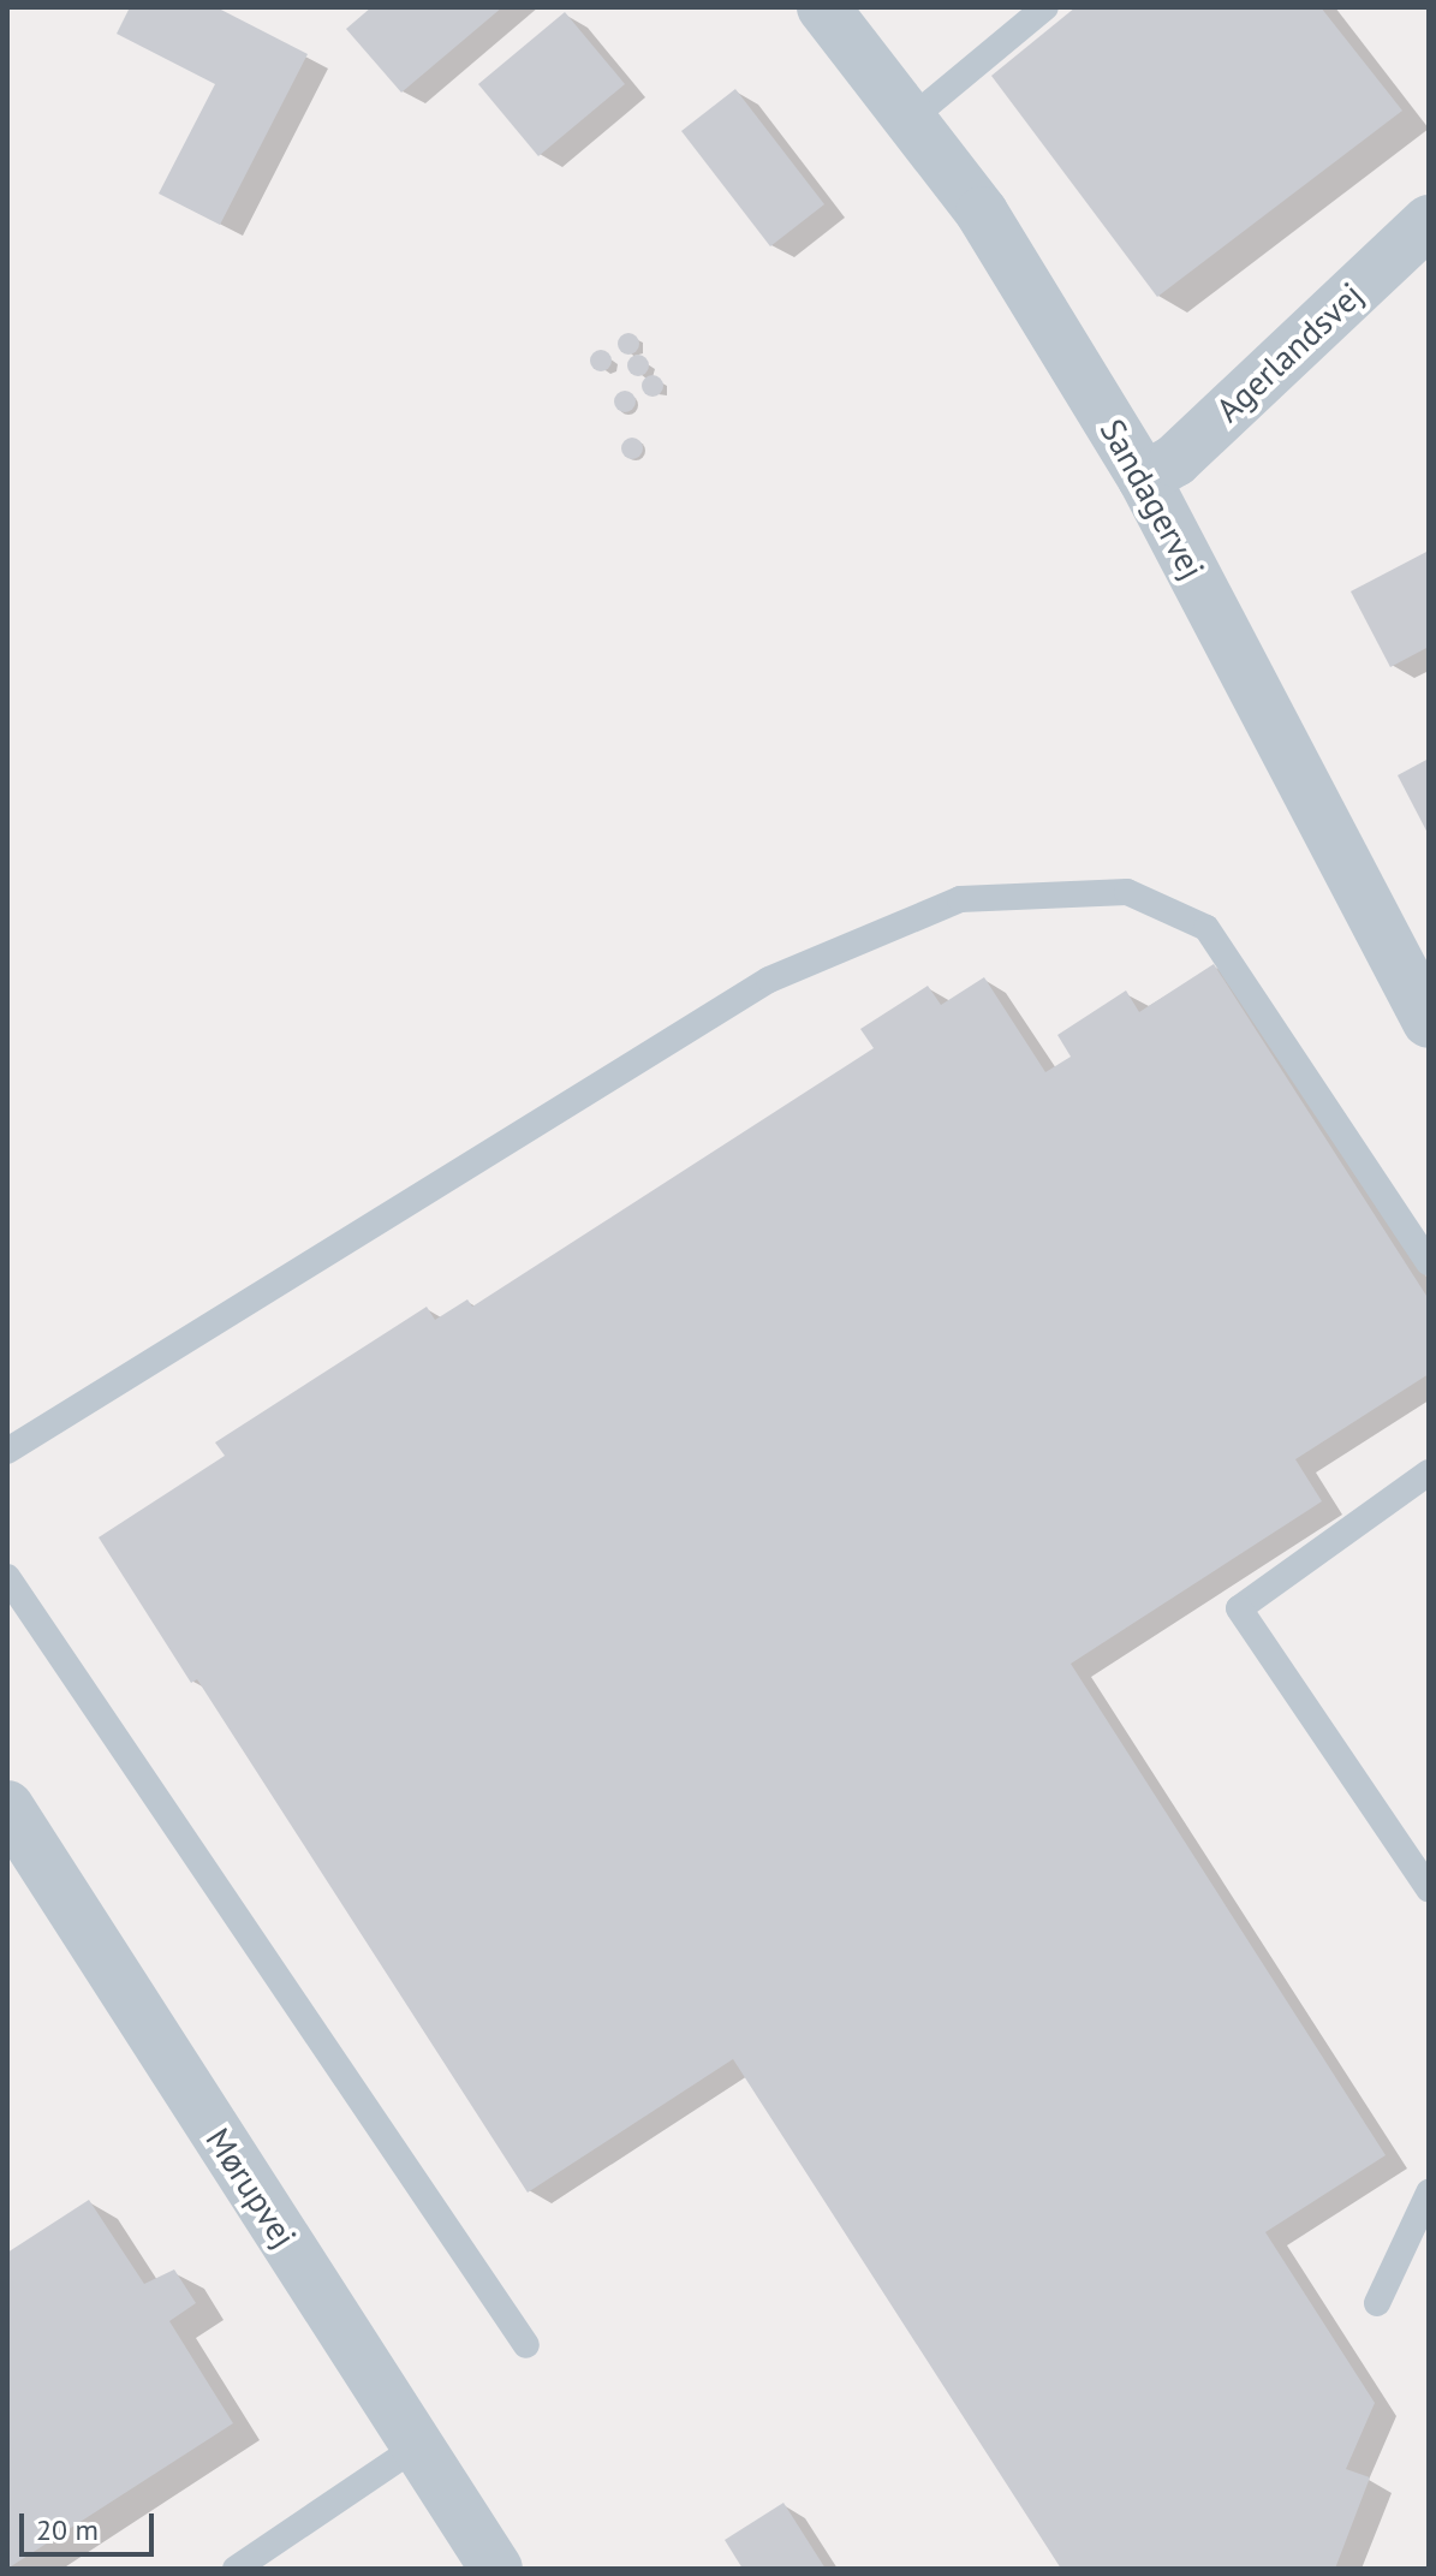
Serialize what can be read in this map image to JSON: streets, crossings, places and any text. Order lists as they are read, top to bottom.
{
  "streets": {
    "street": ["Agerlandsvej", "Sandagervej", "Mørupvej"]
  },
  "crossings": [
    ["Agerlandsvej", "Sandagervej"]
  ],
  "scale_bar": "20 m"
}
